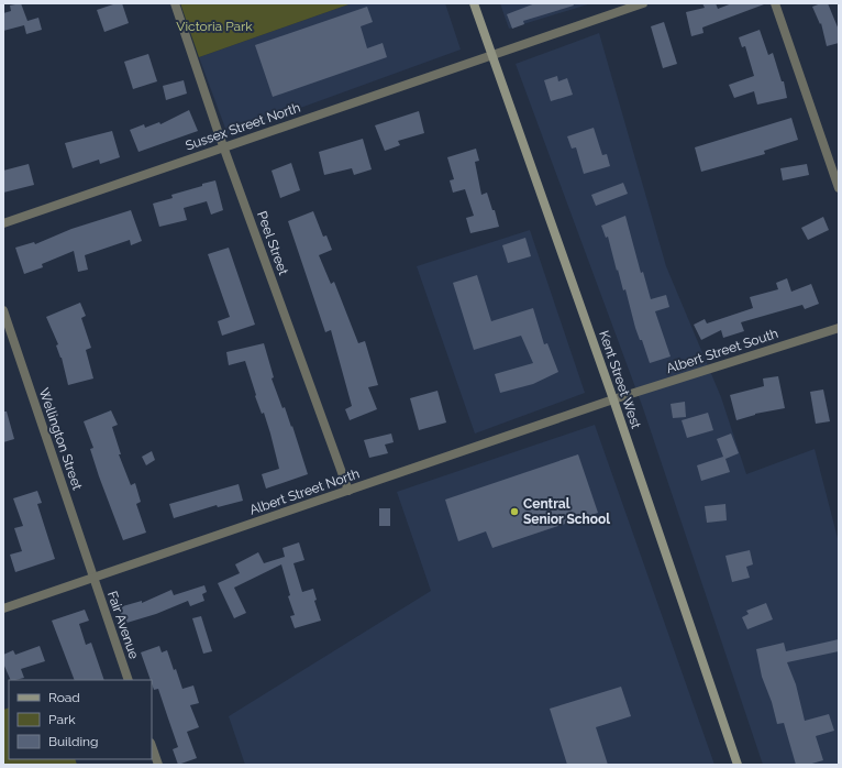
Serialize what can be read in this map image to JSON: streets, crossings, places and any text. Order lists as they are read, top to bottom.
{
  "streets": {
    "main road": ["Kent Street West"],
    "street": [
      "Sussex Street North",
      "Peel Street",
      "Albert Street South",
      "Wellington Street",
      "Albert Street North",
      "Fair Avenue"
    ]
  },
  "crossings": [
    ["Sussex Street North", "Peel Street"],
    ["Sussex Street North", "Kent Street West"],
    ["Peel Street", "Albert Street North"],
    ["Albert Street South", "Kent Street West"],
    ["Albert Street South", "Albert Street North"],
    ["Kent Street West", "Albert Street North"],
    ["Wellington Street", "Albert Street North"],
    ["Wellington Street", "Fair Avenue"],
    ["Albert Street North", "Fair Avenue"]
  ],
  "parks": ["Victoria Park"],
  "places": ["Central Senior School"],
  "legend": ["Road", "Park", "Building"]
}
